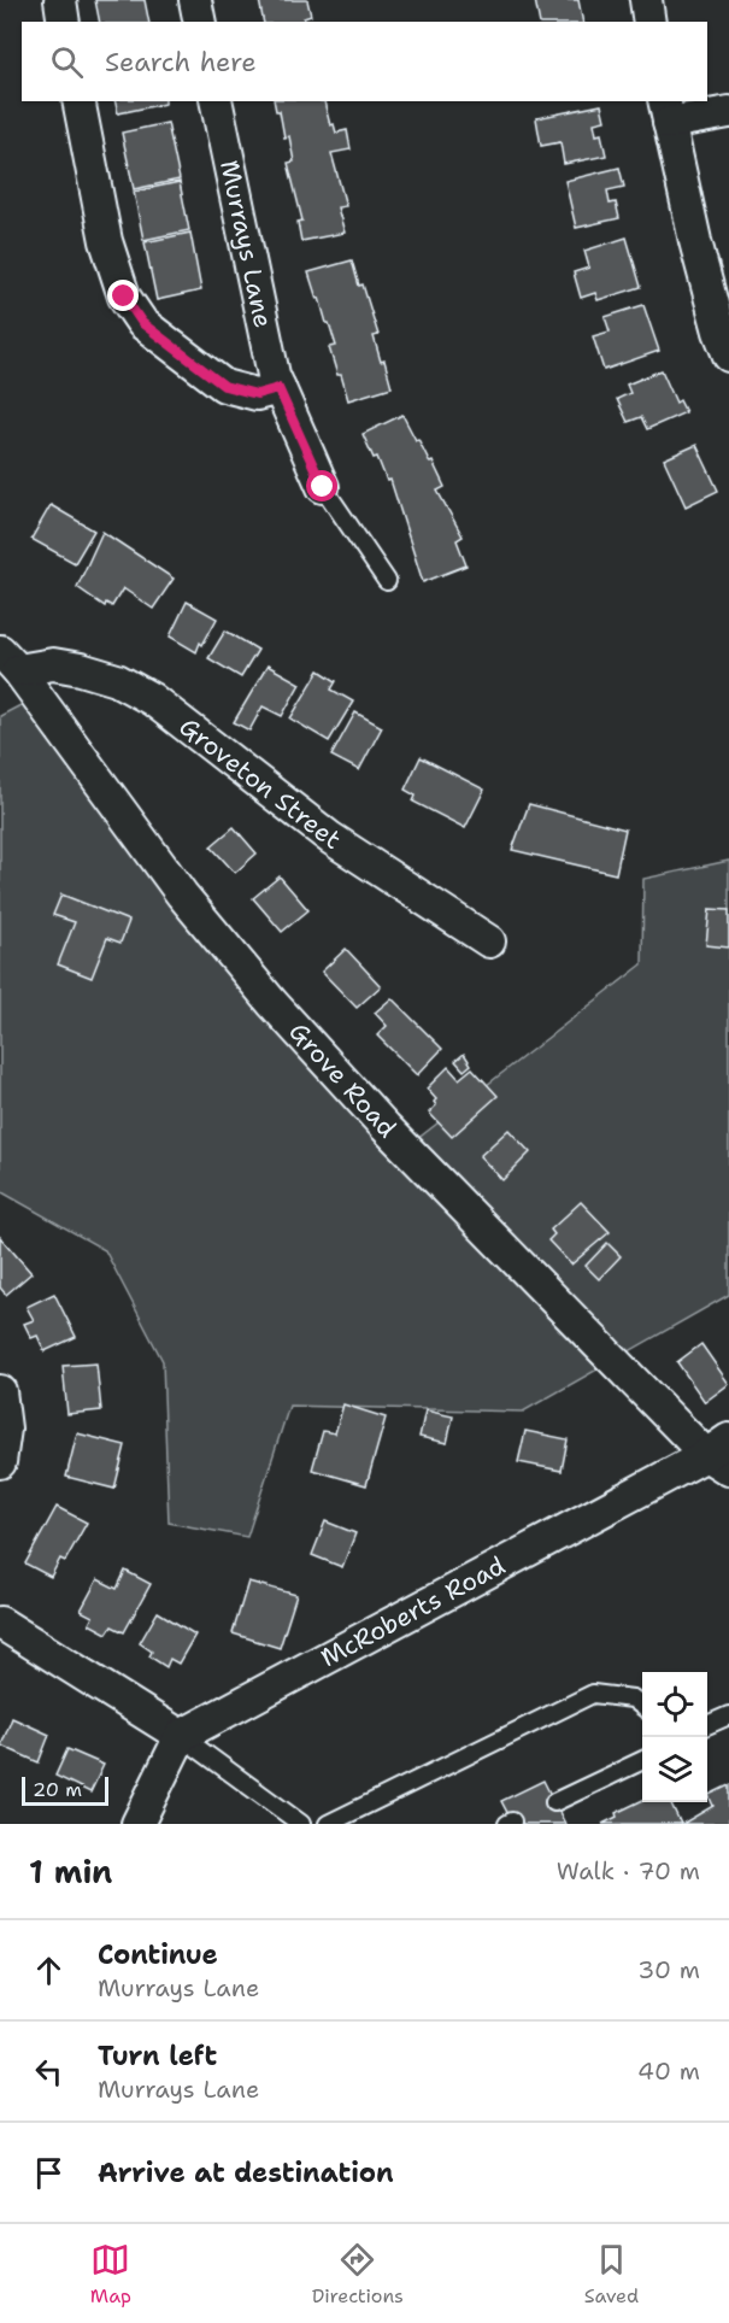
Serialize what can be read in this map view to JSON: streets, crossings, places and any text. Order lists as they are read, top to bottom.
{
  "streets": {
    "street": [
      "Murrays Lane",
      "Groveton Street",
      "Grove Road",
      "McRoberts Road"
    ]
  },
  "crossings": [
    ["Groveton Street", "Grove Road"],
    ["Grove Road", "McRoberts Road"]
  ],
  "scale_bar": "20 m",
  "page": {
    "search": "Search here",
    "scale": "20 m",
    "heading": ["1 min", "Walk · 70 m"],
    "list": [
      ["Continue", "Murrays Lane", "30 m"],
      ["Turn left", "Murrays Lane", "40 m"],
      "Arrive at destination"
    ],
    "nav": ["Map", "Directions", "Saved"]
  }
}
